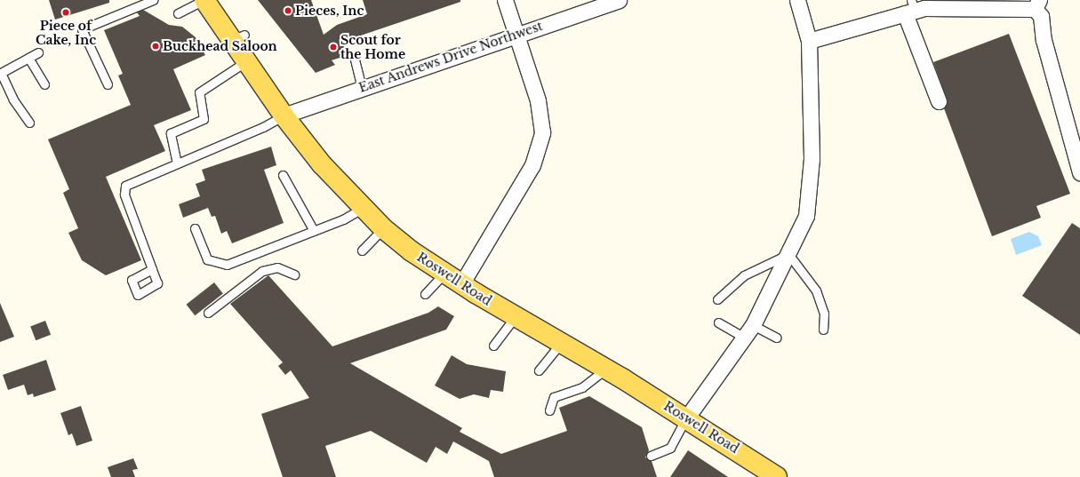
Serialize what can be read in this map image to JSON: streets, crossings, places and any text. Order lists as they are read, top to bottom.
{
  "streets": {
    "main road": ["Roswell Road"],
    "street": ["East Andrews Drive Northwest"]
  },
  "crossings": [
    ["East Andrews Drive Northwest", "Roswell Road"]
  ],
  "places": [
    "Pieces, Inc",
    "Piece of Cake, Inc",
    "Buckhead Saloon",
    "Scout for the Home"
  ]
}
